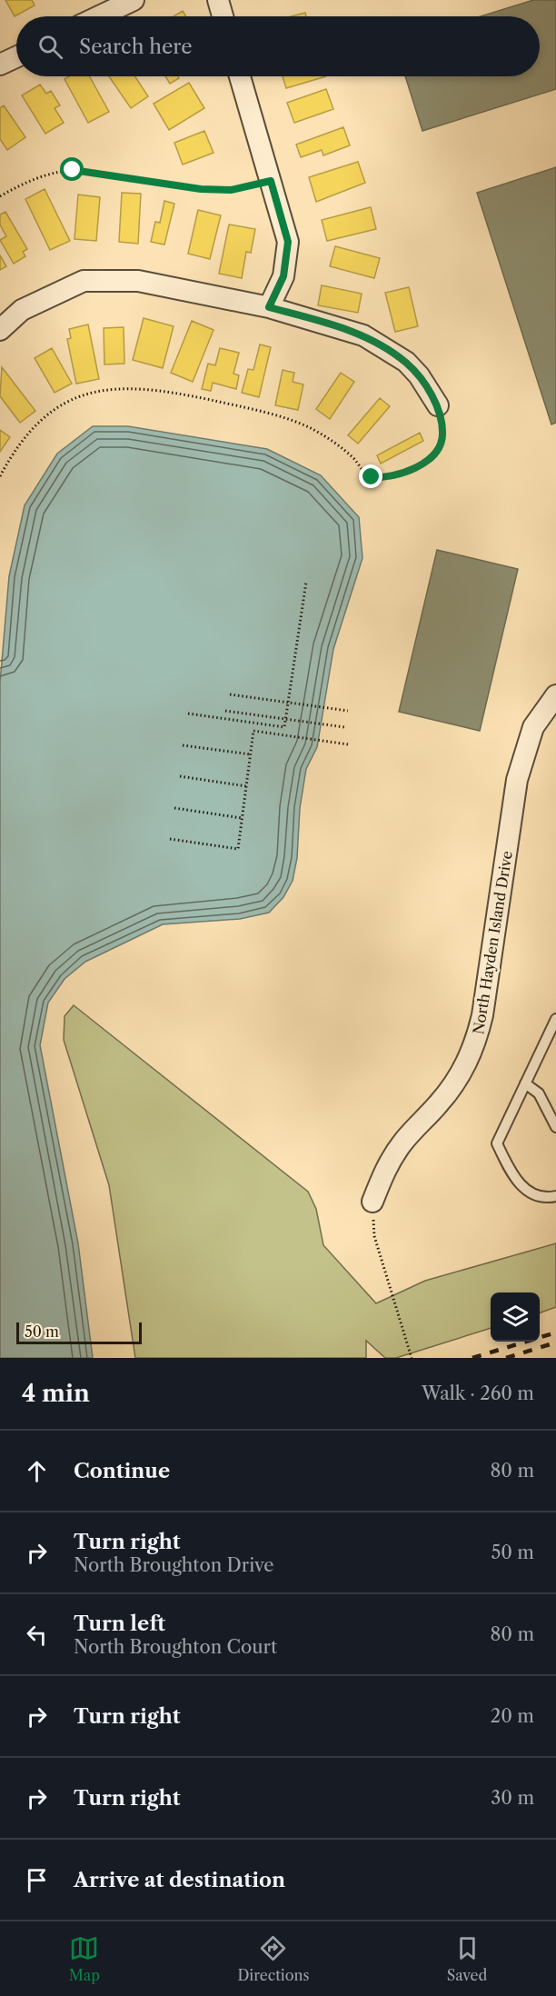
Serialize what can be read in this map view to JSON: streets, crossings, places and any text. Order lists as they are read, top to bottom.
{
  "streets": {
    "street": ["North Hayden Island Drive"]
  },
  "scale_bar": "50 m",
  "page": {
    "search": "Search here",
    "scale": "50 m",
    "heading": ["4 min", "Walk · 260 m"],
    "list": [
      ["Continue", "80 m"],
      ["Turn right", "North Broughton Drive", "50 m"],
      ["Turn left", "North Broughton Court", "80 m"],
      ["Turn right", "20 m"],
      ["Turn right", "30 m"],
      "Arrive at destination"
    ],
    "nav": ["Map", "Directions", "Saved"]
  }
}
